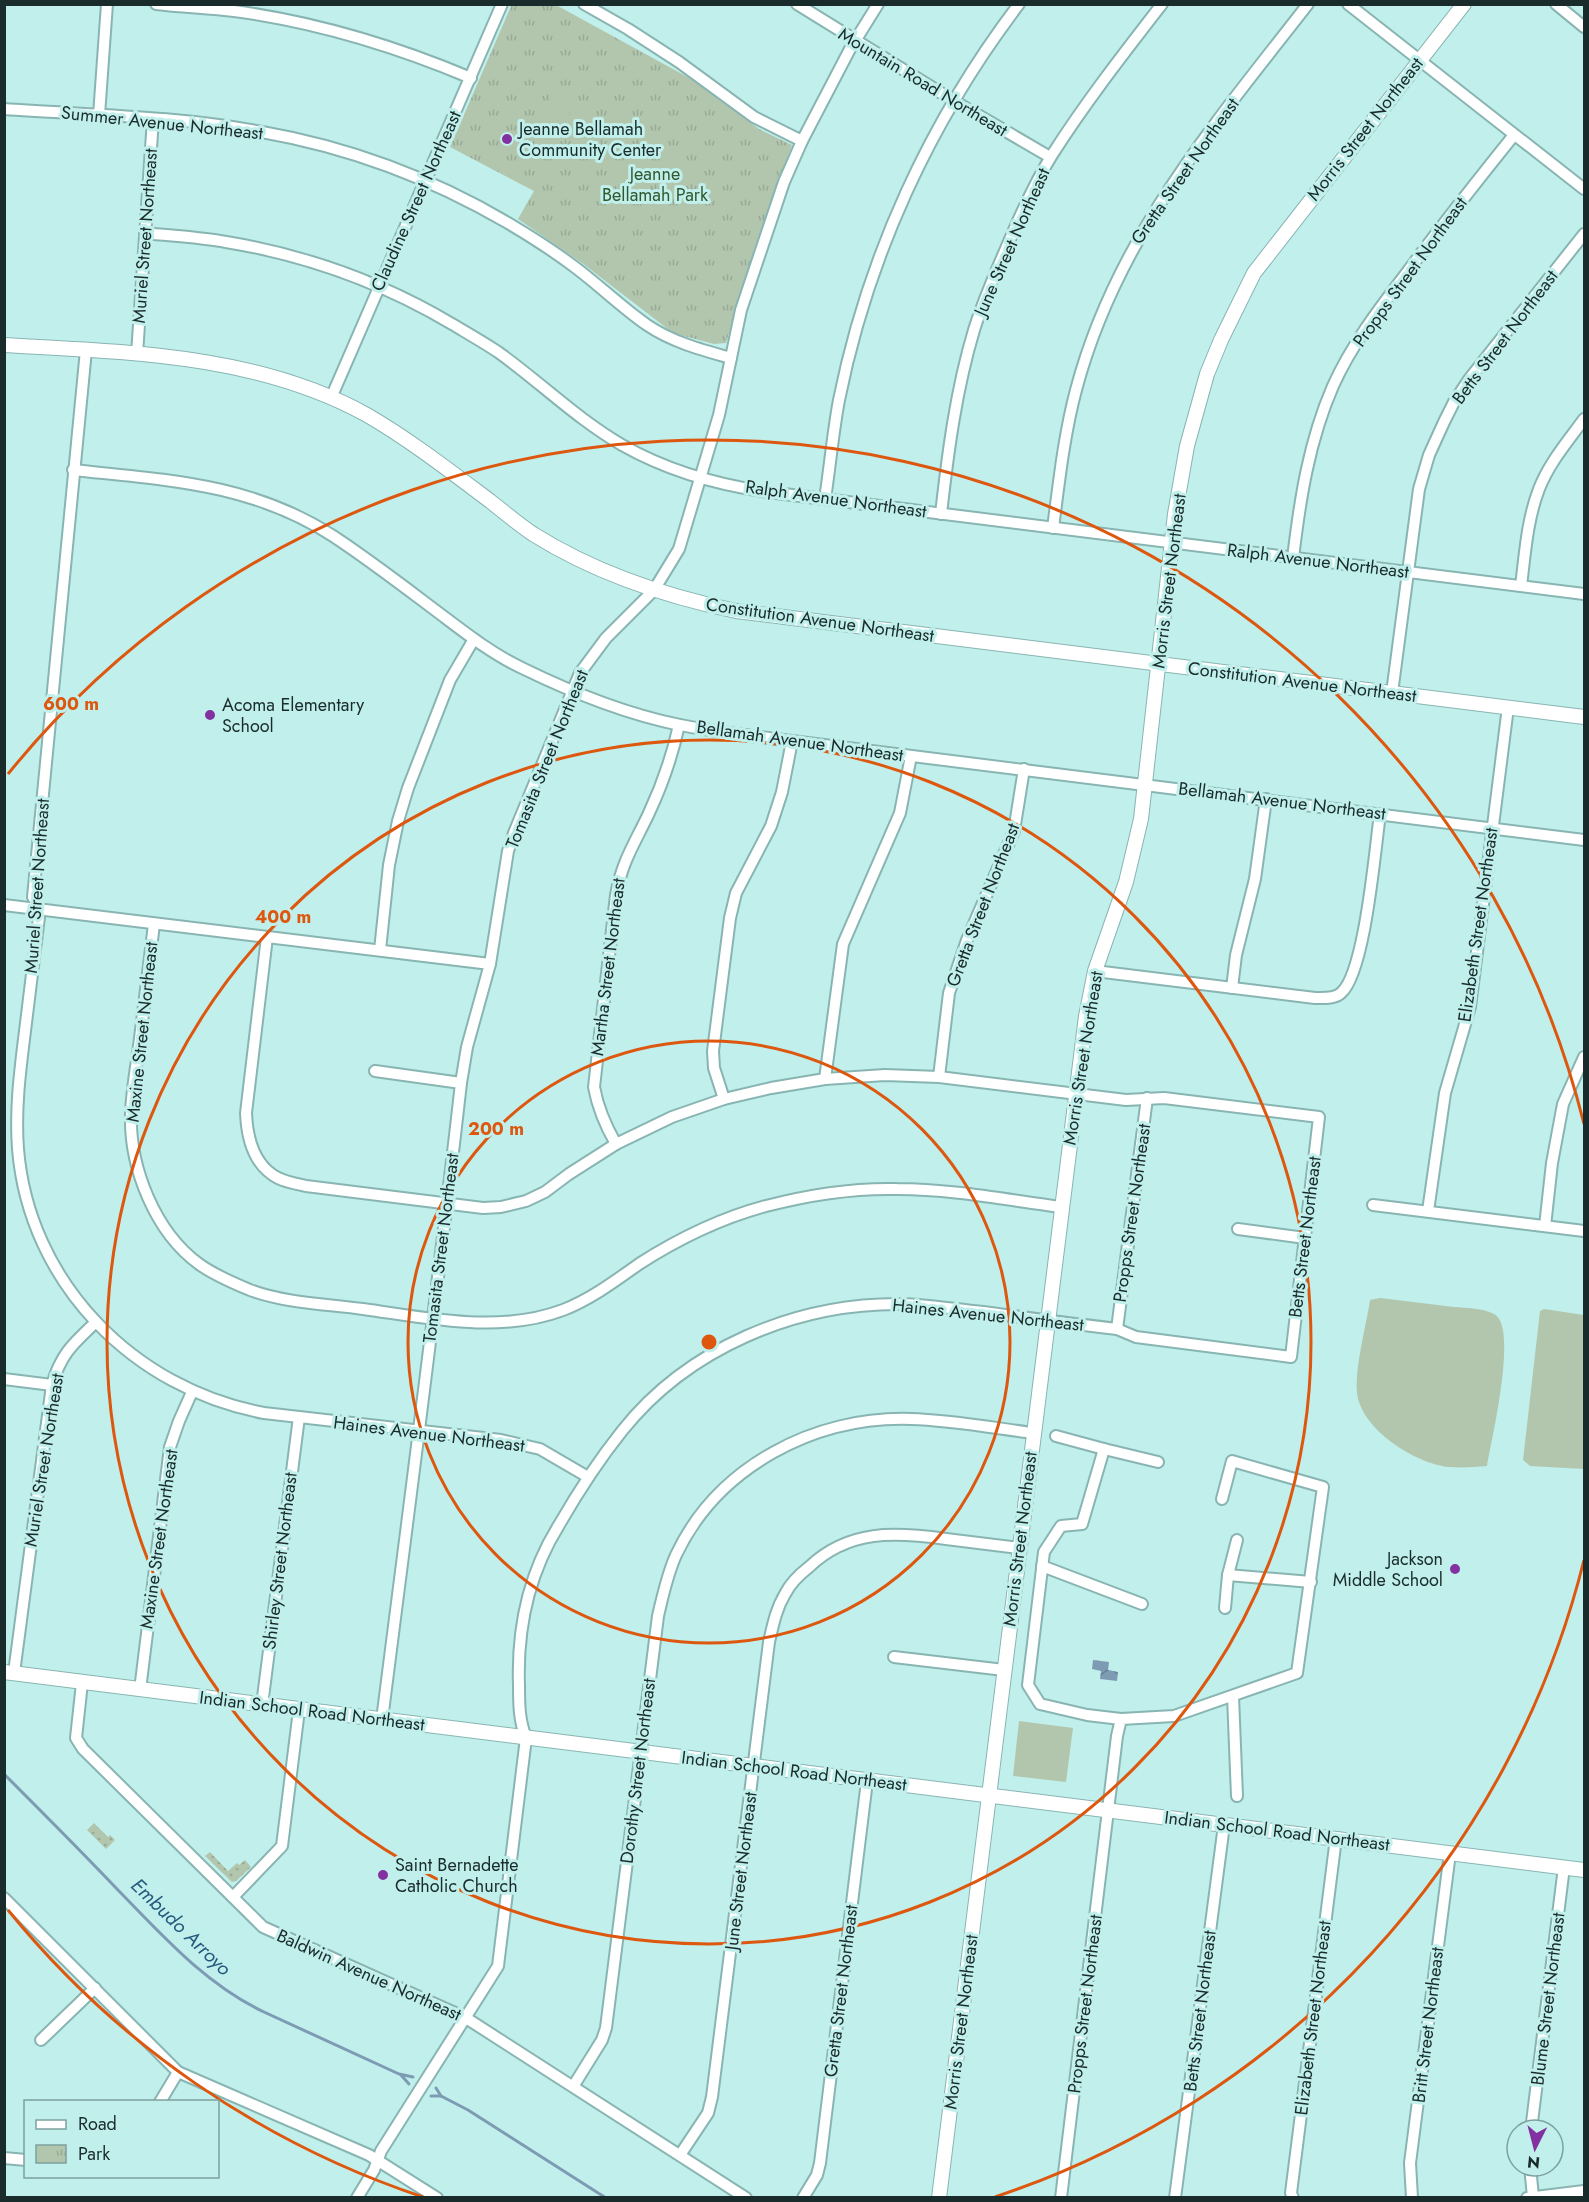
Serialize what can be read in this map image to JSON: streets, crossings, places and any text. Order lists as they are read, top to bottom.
{
  "streets": {
    "street": [
      "Mountain Road Northeast",
      "Summer Avenue Northeast",
      "Morris Street Northeast",
      "Gretta Street Northeast",
      "Claudine Street Northeast",
      "Muriel Street Northeast",
      "June Street Northeast",
      "Propps Street Northeast",
      "Betts Street Northeast",
      "Ralph Avenue Northeast",
      "Constitution Avenue Northeast",
      "Bellamah Avenue Northeast",
      "Tomasita Street Northeast",
      "Elizabeth Street Northeast",
      "Martha Street Northeast",
      "Maxine Street Northeast",
      "Haines Avenue Northeast",
      "Shirley Street Northeast",
      "Indian School Road Northeast",
      "Dorothy Street Northeast",
      "Baldwin Avenue Northeast",
      "Blume Street Northeast",
      "Britt Street Northeast"
    ]
  },
  "crossings": [
    ["Mountain Road Northeast", "June Street Northeast"],
    ["Mountain Road Northeast", "Tomasita Street Northeast"],
    ["Summer Avenue Northeast", "Claudine Street Northeast"],
    ["Summer Avenue Northeast", "Muriel Street Northeast"],
    ["Summer Avenue Northeast", "Tomasita Street Northeast"],
    ["Morris Street Northeast", "June Street Northeast"],
    ["Morris Street Northeast", "Ralph Avenue Northeast"],
    ["Morris Street Northeast", "Constitution Avenue Northeast"],
    ["Morris Street Northeast", "Bellamah Avenue Northeast"],
    ["Morris Street Northeast", "Maxine Street Northeast"],
    ["Morris Street Northeast", "Haines Avenue Northeast"],
    ["Morris Street Northeast", "Indian School Road Northeast"],
    ["Morris Street Northeast", "Dorothy Street Northeast"],
    ["Gretta Street Northeast", "Ralph Avenue Northeast"],
    ["Gretta Street Northeast", "Bellamah Avenue Northeast"],
    ["Gretta Street Northeast", "Indian School Road Northeast"],
    ["Claudine Street Northeast", "Ralph Avenue Northeast"],
    ["Claudine Street Northeast", "Constitution Avenue Northeast"],
    ["Muriel Street Northeast", "Ralph Avenue Northeast"],
    ["Muriel Street Northeast", "Constitution Avenue Northeast"],
    ["Muriel Street Northeast", "Bellamah Avenue Northeast"],
    ["Muriel Street Northeast", "Haines Avenue Northeast"],
    ["Muriel Street Northeast", "Indian School Road Northeast"],
    ["June Street Northeast", "Ralph Avenue Northeast"],
    ["June Street Northeast", "Indian School Road Northeast"],
    ["June Street Northeast", "Baldwin Avenue Northeast"],
    ["Propps Street Northeast", "Betts Street Northeast"],
    ["Propps Street Northeast", "Ralph Avenue Northeast"],
    ["Propps Street Northeast", "Haines Avenue Northeast"],
    ["Propps Street Northeast", "Indian School Road Northeast"],
    ["Betts Street Northeast", "Ralph Avenue Northeast"],
    ["Betts Street Northeast", "Constitution Avenue Northeast"],
    ["Betts Street Northeast", "Haines Avenue Northeast"],
    ["Betts Street Northeast", "Indian School Road Northeast"],
    ["Ralph Avenue Northeast", "Tomasita Street Northeast"],
    ["Constitution Avenue Northeast", "Tomasita Street Northeast"],
    ["Constitution Avenue Northeast", "Elizabeth Street Northeast"],
    ["Bellamah Avenue Northeast", "Tomasita Street Northeast"],
    ["Bellamah Avenue Northeast", "Elizabeth Street Northeast"],
    ["Bellamah Avenue Northeast", "Martha Street Northeast"],
    ["Tomasita Street Northeast", "Maxine Street Northeast"],
    ["Tomasita Street Northeast", "Haines Avenue Northeast"],
    ["Tomasita Street Northeast", "Indian School Road Northeast"],
    ["Elizabeth Street Northeast", "Indian School Road Northeast"],
    ["Maxine Street Northeast", "Haines Avenue Northeast"],
    ["Maxine Street Northeast", "Indian School Road Northeast"],
    ["Haines Avenue Northeast", "Shirley Street Northeast"],
    ["Shirley Street Northeast", "Indian School Road Northeast"],
    ["Indian School Road Northeast", "Dorothy Street Northeast"],
    ["Indian School Road Northeast", "Baldwin Avenue Northeast"],
    ["Indian School Road Northeast", "Blume Street Northeast"],
    ["Indian School Road Northeast", "Britt Street Northeast"],
    ["Dorothy Street Northeast", "Baldwin Avenue Northeast"]
  ],
  "water": ["Embudo Arroyo"],
  "parks": ["Jeanne Bellamah Park"],
  "places": [
    "Jeanne Bellamah Community Center",
    "Acoma Elementary School",
    "Jackson Middle School",
    "Saint Bernadette Catholic Church"
  ],
  "legend": ["Road", "Park"],
  "north": "bottom",
  "rings": ["600 m", "400 m", "200 m"]
}
